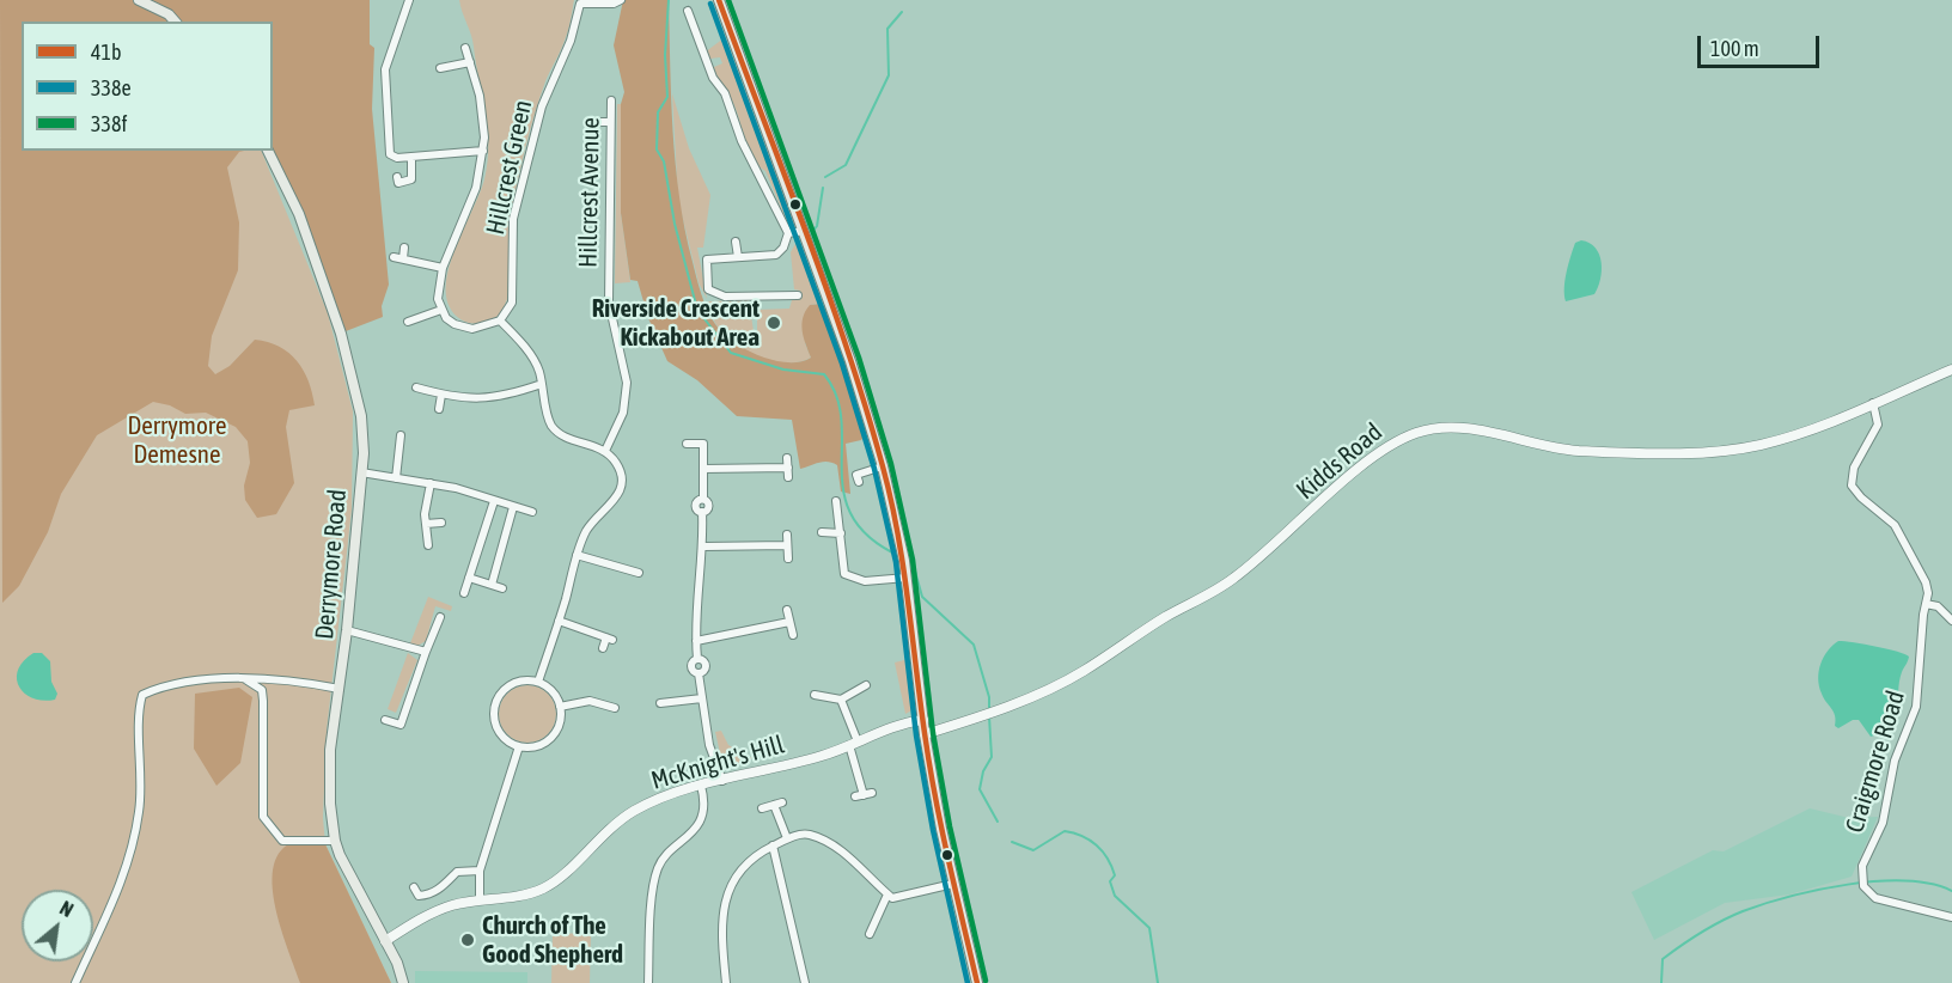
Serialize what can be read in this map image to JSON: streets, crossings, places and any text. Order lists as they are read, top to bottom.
{
  "streets": {
    "main road": ["Derrymore Road"],
    "street": [
      "Hillcrest Green",
      "Hillcrest Avenue",
      "Kidds Road",
      "Craigmore Road",
      "McKnight's Hill"
    ]
  },
  "crossings": [
    ["Kidds Road", "Craigmore Road"],
    ["Derrymore Road", "McKnight's Hill"]
  ],
  "parks": ["Derrymore Demesne"],
  "places": ["Riverside Crescent Kickabout Area", "Church of The Good Shepherd"],
  "lines": ["transit line 41b", "transit line 338f", "transit line 338e"],
  "legend": ["41b", "338e", "338f"],
  "scale_bar": "100 m",
  "north": "top right"
}
